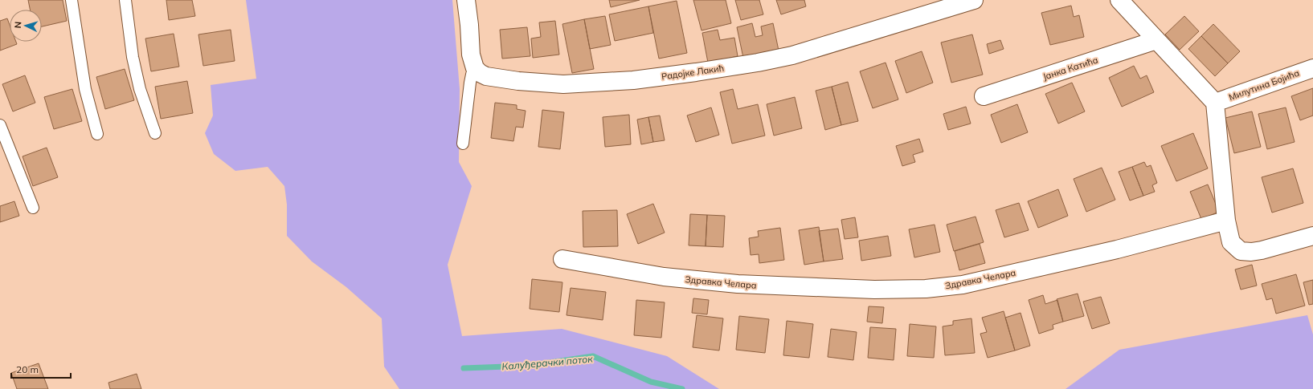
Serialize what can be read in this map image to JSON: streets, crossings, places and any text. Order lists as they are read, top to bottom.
{
  "streets": {
    "street": [
      "Јанка Катића",
      "Радојке Лакић",
      "Милутина Бојића",
      "Здравка Челара"
    ]
  },
  "water": ["Калуђерачки поток"],
  "scale_bar": "20 m",
  "north": "left"
}
